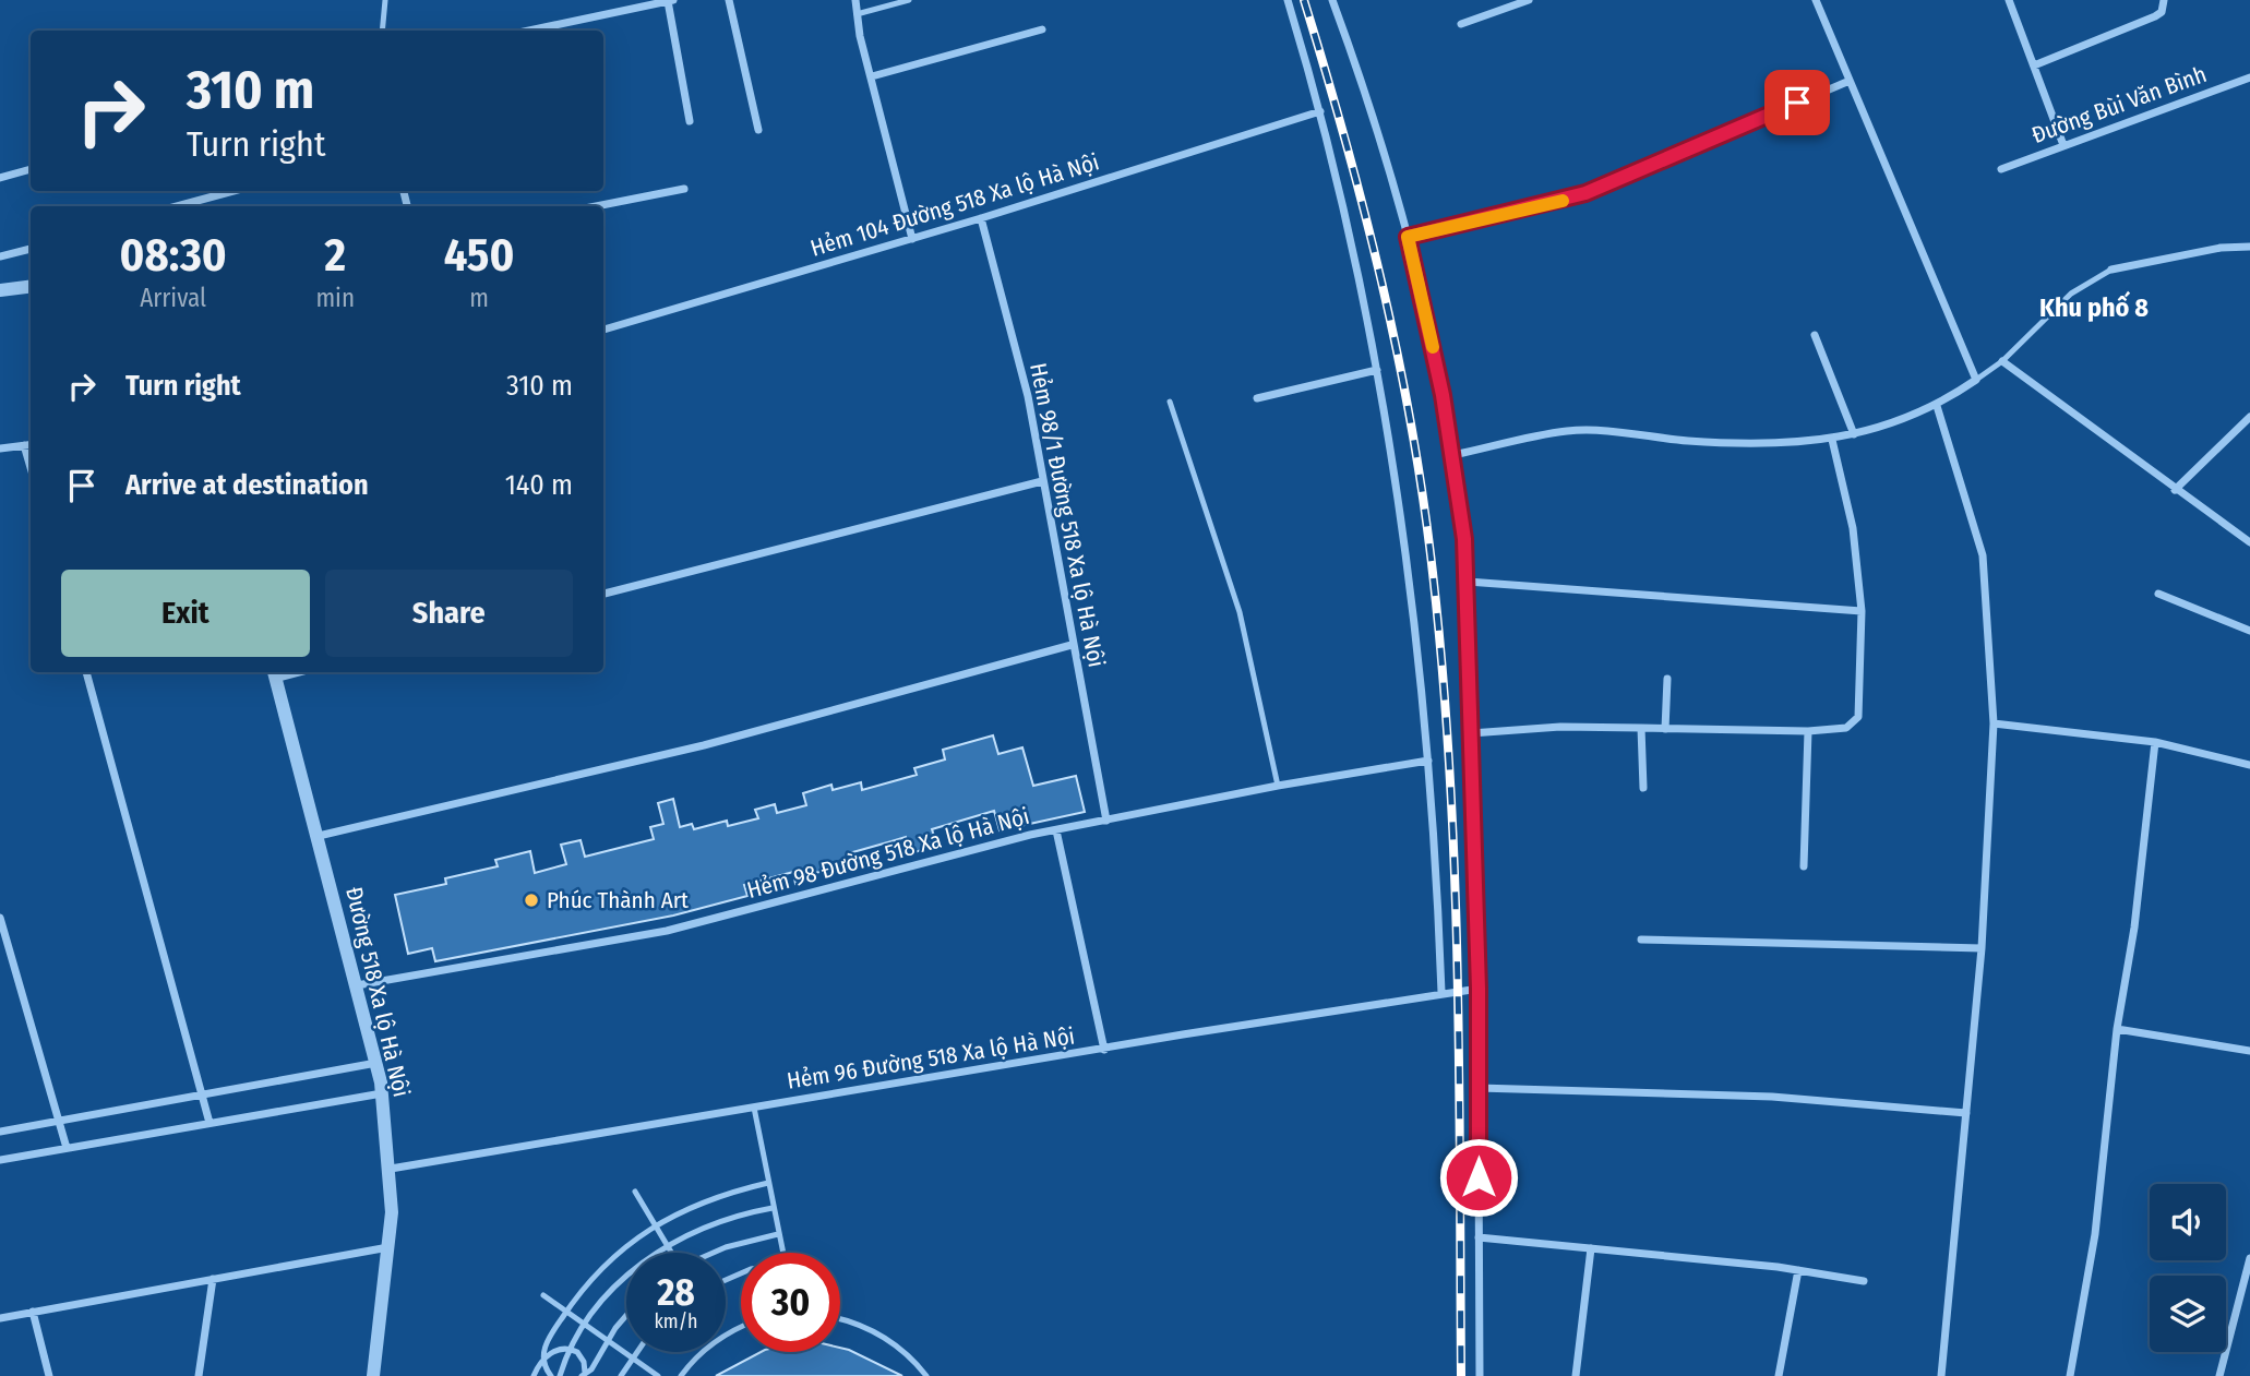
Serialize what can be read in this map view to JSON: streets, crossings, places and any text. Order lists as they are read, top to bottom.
{
  "streets": {
    "street": [
      "Đường Bùi Văn Bình",
      "Hẻm 104 Đường 518 Xa lộ Hà Nội",
      "Hẻm 98/1 Đường 518 Xa lộ Hà Nội",
      "Hẻm 98 Đường 518 Xa lộ Hà Nội",
      "Đường 518 Xa lộ Hà Nội",
      "Hẻm 96 Đường 518 Xa lộ Hà Nội"
    ]
  },
  "crossings": [
    ["Hẻm 104 Đường 518 Xa lộ Hà Nội", "Hẻm 98/1 Đường 518 Xa lộ Hà Nội"],
    ["Hẻm 98/1 Đường 518 Xa lộ Hà Nội", "Hẻm 98 Đường 518 Xa lộ Hà Nội"],
    ["Hẻm 98 Đường 518 Xa lộ Hà Nội", "Đường 518 Xa lộ Hà Nội"],
    ["Đường 518 Xa lộ Hà Nội", "Hẻm 96 Đường 518 Xa lộ Hà Nội"]
  ],
  "districts": ["Khu phố 8"],
  "places": ["Phúc Thành Art"],
  "page": {
    "turn": ["310 m", "Turn right"],
    "eta": [
      "08:30",
      "Arrival",
      "2",
      "min",
      "450",
      "m"
    ],
    "list": [
      {
        "name": "Turn right",
        "value": "310 m"
      },
      {
        "name": "Arrive at destination",
        "value": "140 m"
      }
    ],
    "buttons": ["Exit", "Share"],
    "speed": "28 km/h",
    "limit": "30"
  }
}
